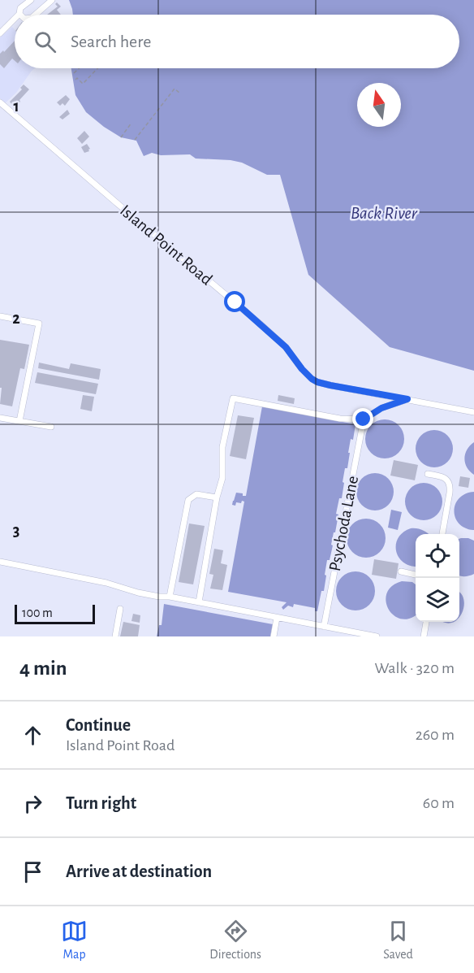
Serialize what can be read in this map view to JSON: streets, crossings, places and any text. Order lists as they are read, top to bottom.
{
  "streets": {
    "street": ["Island Point Road", "Psychoda Lane"]
  },
  "water": ["Back River"],
  "scale_bar": "100 m",
  "north": "top",
  "page": {
    "search": "Search here",
    "scale": "100 m",
    "heading": ["4 min", "Walk · 320 m"],
    "list": [
      ["Continue", "Island Point Road", "260 m"],
      ["Turn right", "60 m"],
      "Arrive at destination"
    ],
    "nav": ["Map", "Directions", "Saved"]
  },
  "grid": {
    "rows": ["1", "2", "3"]
  }
}
